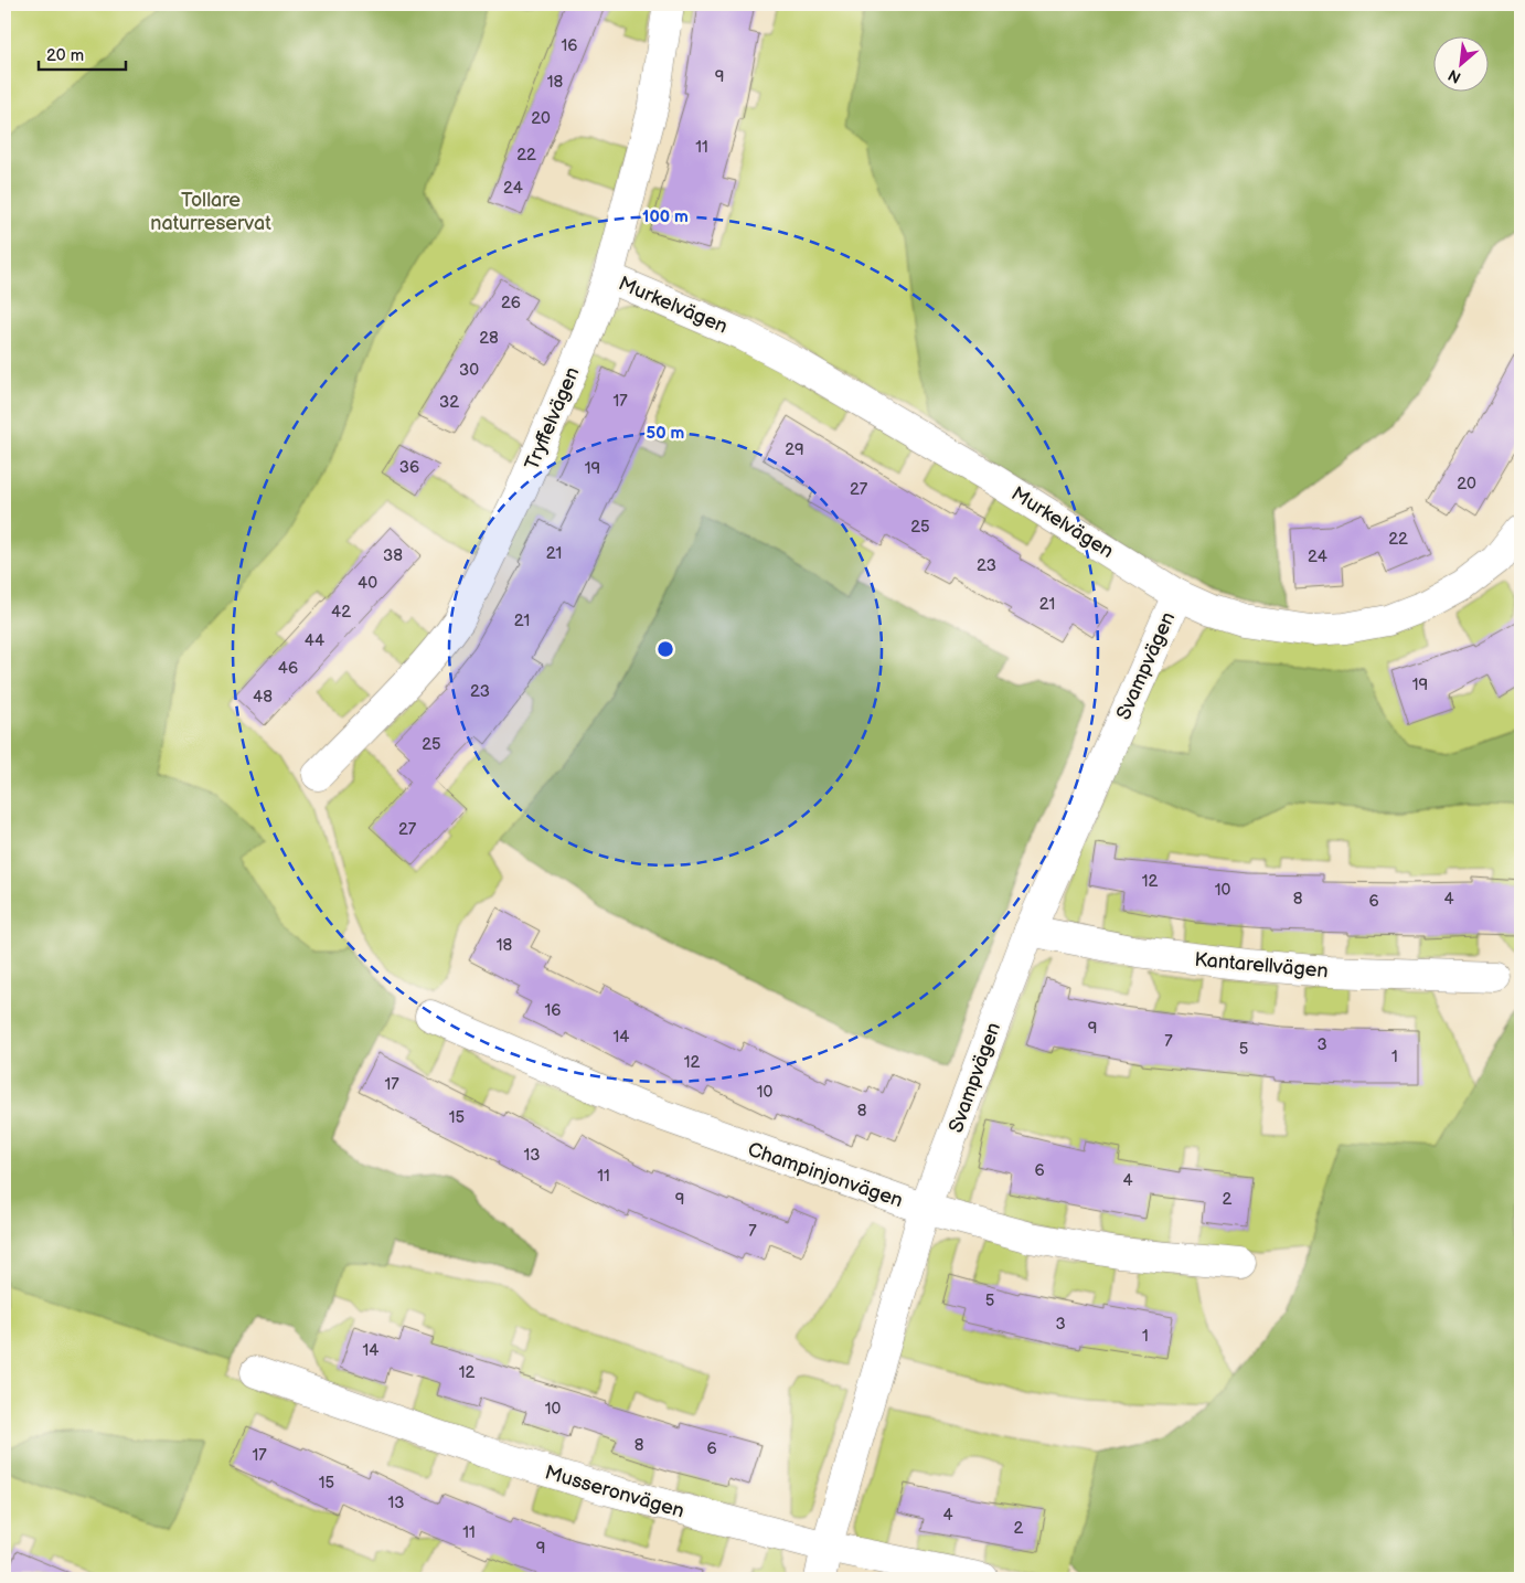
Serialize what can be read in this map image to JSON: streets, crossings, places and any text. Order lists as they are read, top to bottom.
{
  "streets": {
    "street": [
      "Murkelvägen",
      "Tryffelvägen",
      "Svampvägen",
      "Kantarellvägen",
      "Champinjonvägen",
      "Musseronvägen"
    ]
  },
  "crossings": [
    ["Murkelvägen", "Tryffelvägen"],
    ["Murkelvägen", "Svampvägen"],
    ["Svampvägen", "Kantarellvägen"],
    ["Svampvägen", "Champinjonvägen"],
    ["Svampvägen", "Musseronvägen"]
  ],
  "parks": ["Tollare naturreservat"],
  "house_numbers": [
    "16",
    "9",
    "18",
    "20",
    "11",
    "22",
    "24",
    "26",
    "28",
    "30",
    "17",
    "32",
    "29",
    "36",
    "19",
    "20",
    "27",
    "25",
    "22",
    "21",
    "38",
    "24",
    "23",
    "40",
    "21",
    "42",
    "21",
    "44",
    "46",
    "19",
    "23",
    "48",
    "25",
    "27",
    "12",
    "10",
    "8",
    "4",
    "6",
    "18",
    "16",
    "9",
    "14",
    "7",
    "3",
    "5",
    "1",
    "12",
    "17",
    "10",
    "8",
    "15",
    "13",
    "6",
    "11",
    "4",
    "9",
    "2",
    "7",
    "5",
    "3",
    "1",
    "14",
    "12",
    "10",
    "8",
    "6",
    "17",
    "15",
    "13",
    "4",
    "2",
    "11",
    "9"
  ],
  "scale_bar": "20 m",
  "north": "bottom left",
  "rings": ["100 m", "50 m"]
}
